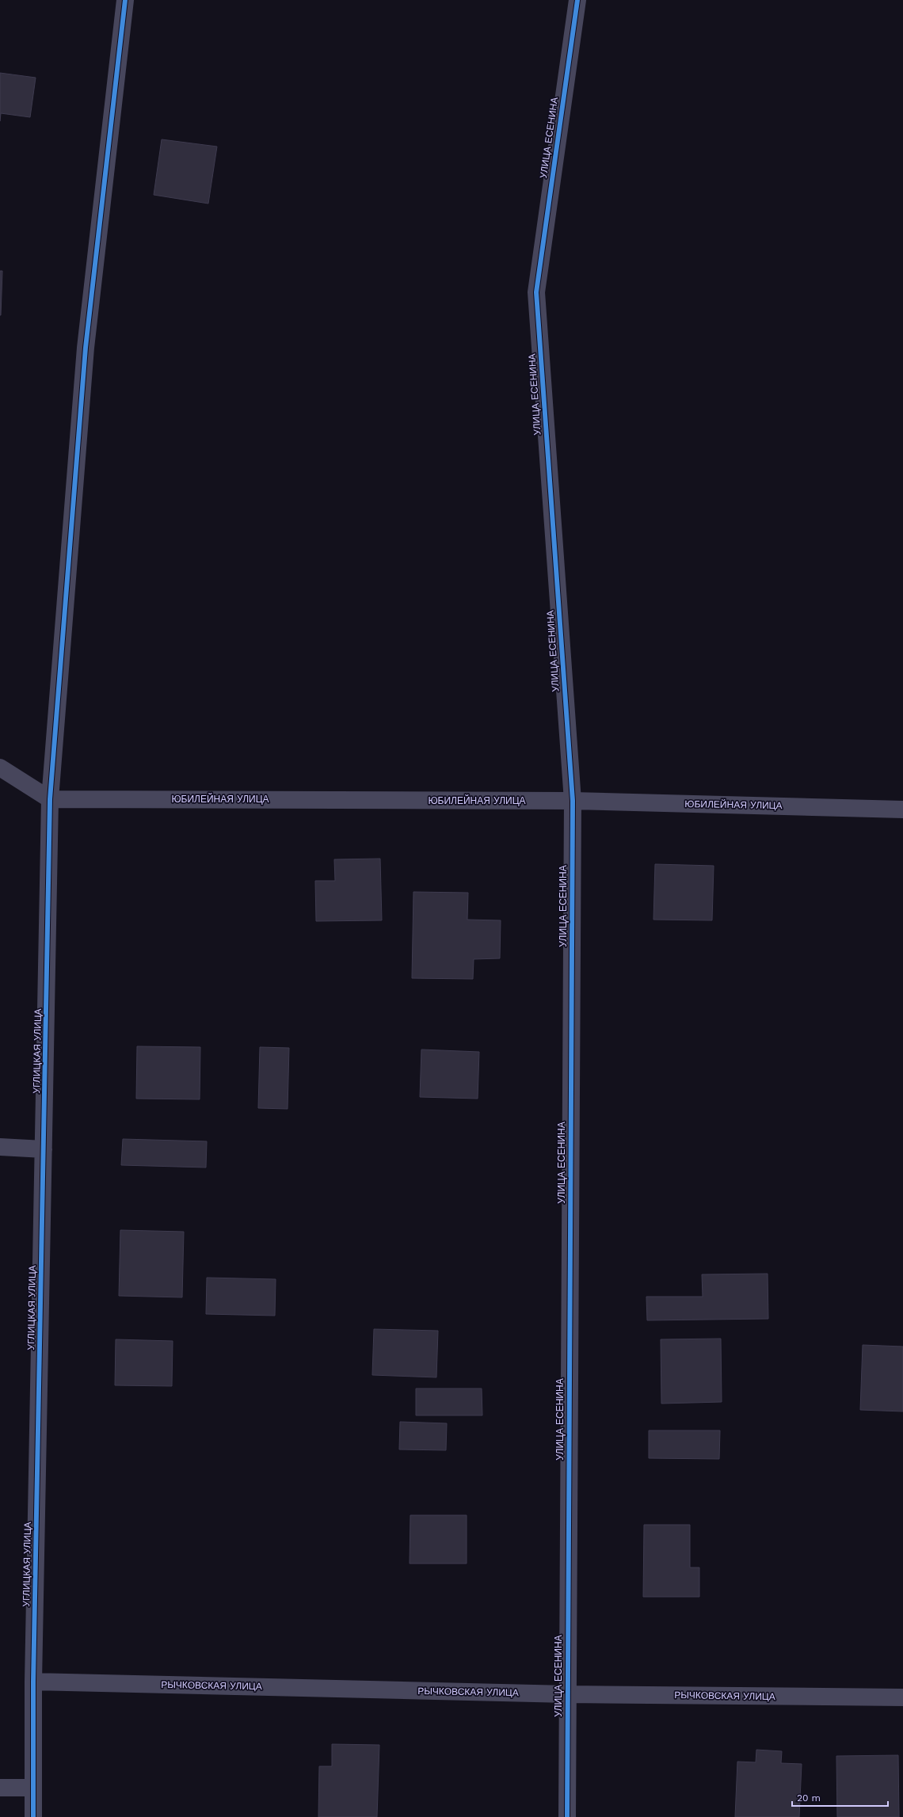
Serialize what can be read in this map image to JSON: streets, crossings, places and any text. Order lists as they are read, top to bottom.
{
  "streets": {
    "street": [
      "УЛИЦА ЕСЕНИНА",
      "ЮБИЛЕЙНАЯ УЛИЦА",
      "УГЛИЦКАЯ УЛИЦА",
      "РЫЧКОВСКАЯ УЛИЦА"
    ]
  },
  "crossings": [
    ["УЛИЦА ЕСЕНИНА", "ЮБИЛЕЙНАЯ УЛИЦА"],
    ["УЛИЦА ЕСЕНИНА", "РЫЧКОВСКАЯ УЛИЦА"],
    ["ЮБИЛЕЙНАЯ УЛИЦА", "УГЛИЦКАЯ УЛИЦА"],
    ["УГЛИЦКАЯ УЛИЦА", "РЫЧКОВСКАЯ УЛИЦА"]
  ],
  "scale_bar": "20 m"
}
